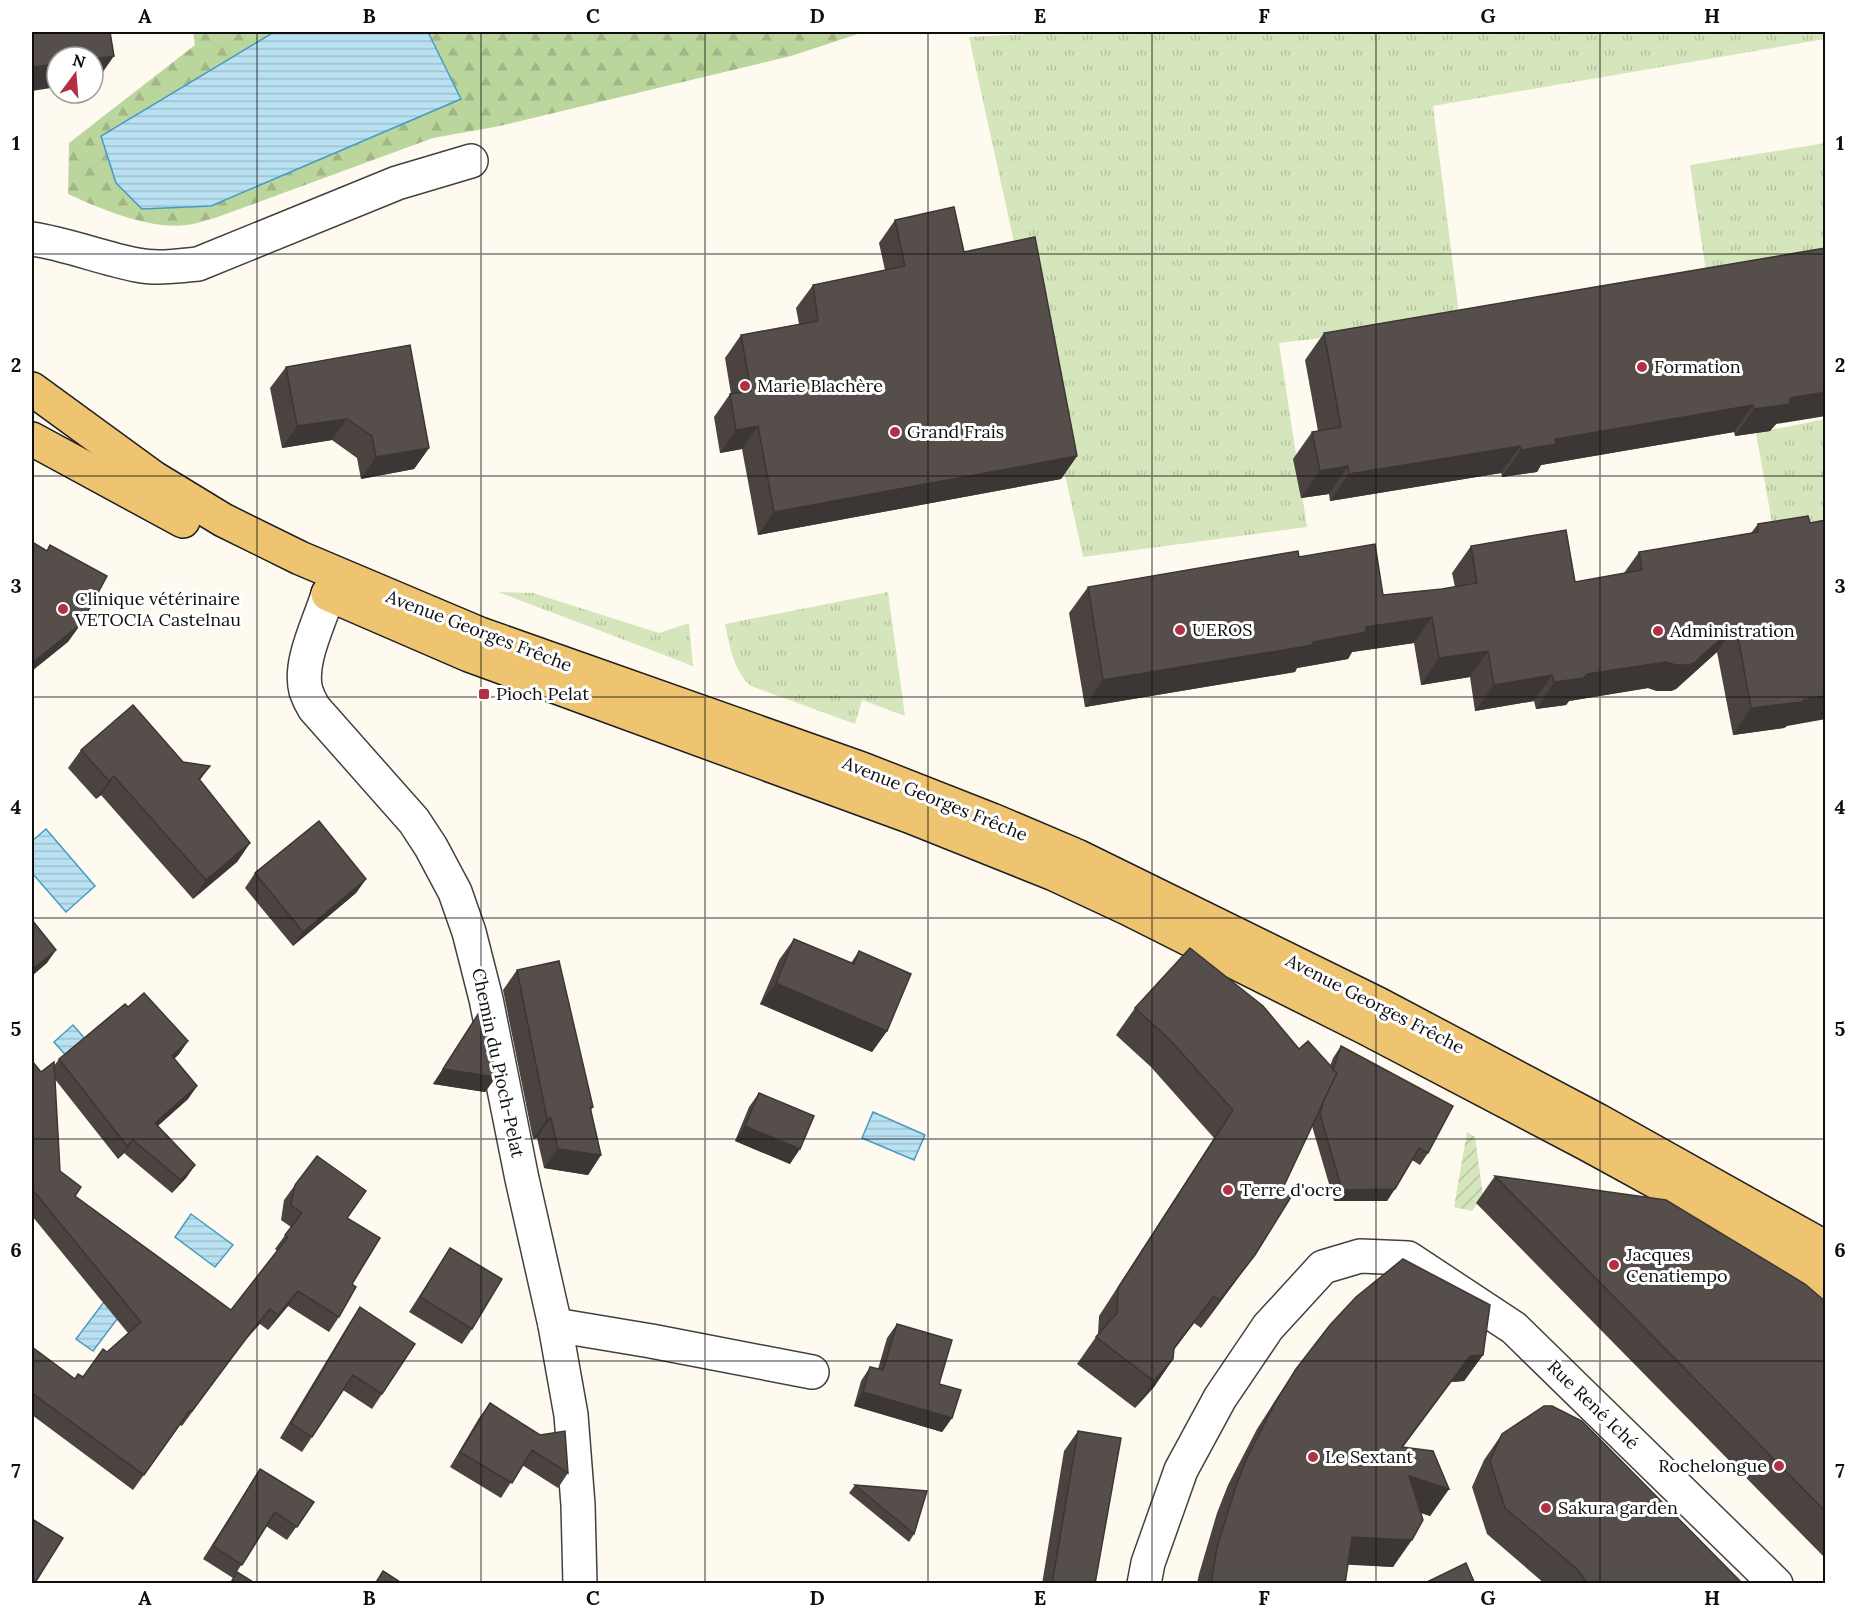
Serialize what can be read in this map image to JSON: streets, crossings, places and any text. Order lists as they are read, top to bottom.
{
  "streets": {
    "main road": ["Avenue Georges Frêche"],
    "street": ["Chemin du Pioch-Pelat", "Rue René Iché"]
  },
  "crossings": [
    ["Avenue Georges Frêche", "Chemin du Pioch-Pelat"]
  ],
  "places": {
    "other": [
      "Formation",
      "Marie Blachère",
      "Grand Frais",
      "Clinique vétérinaire VETOCIA Castelnau",
      "UEROS",
      "Administration",
      "Terre d'ocre",
      "Jacques Cenatiempo",
      "Le Sextant",
      "Rochelongue",
      "Sakura garden"
    ],
    "transit": ["Pioch Pelat"]
  },
  "north": "top",
  "grid": {
    "columns": [
      "A",
      "B",
      "C",
      "D",
      "E",
      "F",
      "G",
      "H"
    ],
    "rows": [
      "1",
      "2",
      "3",
      "4",
      "5",
      "6",
      "7"
    ]
  }
}
